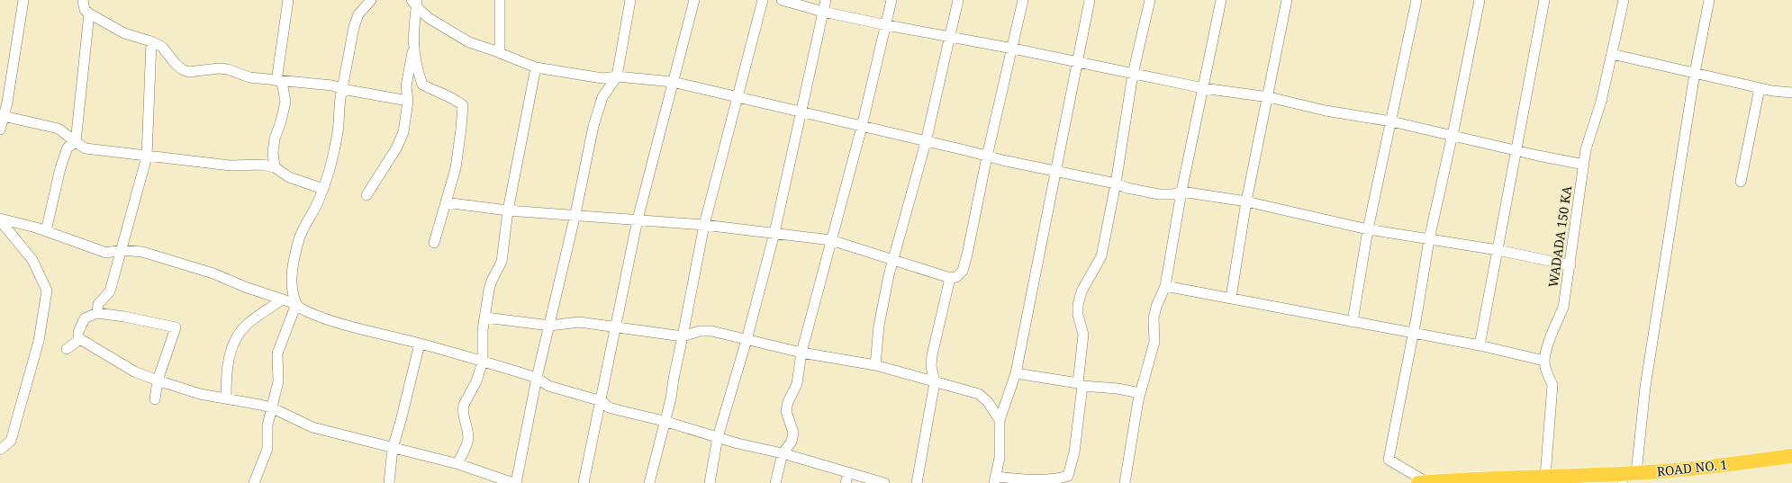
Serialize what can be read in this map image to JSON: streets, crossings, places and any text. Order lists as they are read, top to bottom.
{
  "streets": {
    "highway": ["ROAD NO. 1"],
    "street": ["WADADA 150 KA"]
  },
  "crossings": [
    ["WADADA 150 KA", "ROAD NO. 1"]
  ]
}
